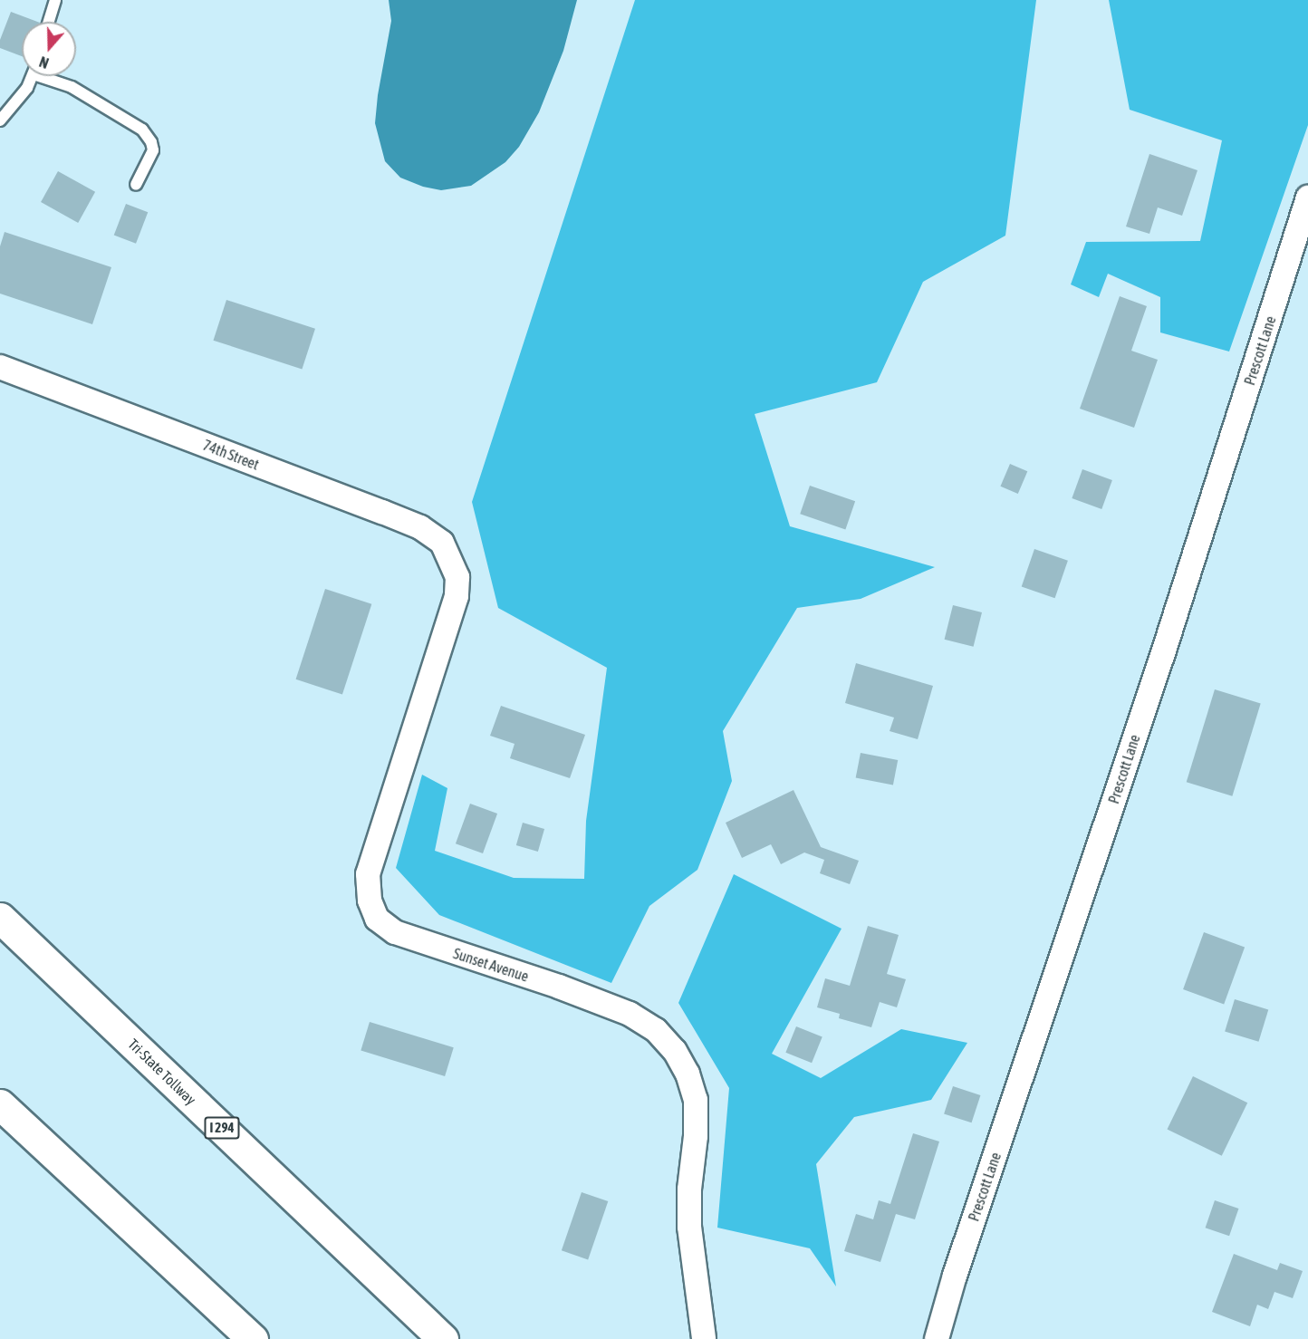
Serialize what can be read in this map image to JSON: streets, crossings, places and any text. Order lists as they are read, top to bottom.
{
  "streets": {
    "highway": ["Tri-State Tollway", "I 294"],
    "street": ["Prescott Lane", "74th Street", "Sunset Avenue"]
  },
  "crossings": [
    ["74th Street", "Sunset Avenue"]
  ],
  "north": "bottom"
}
